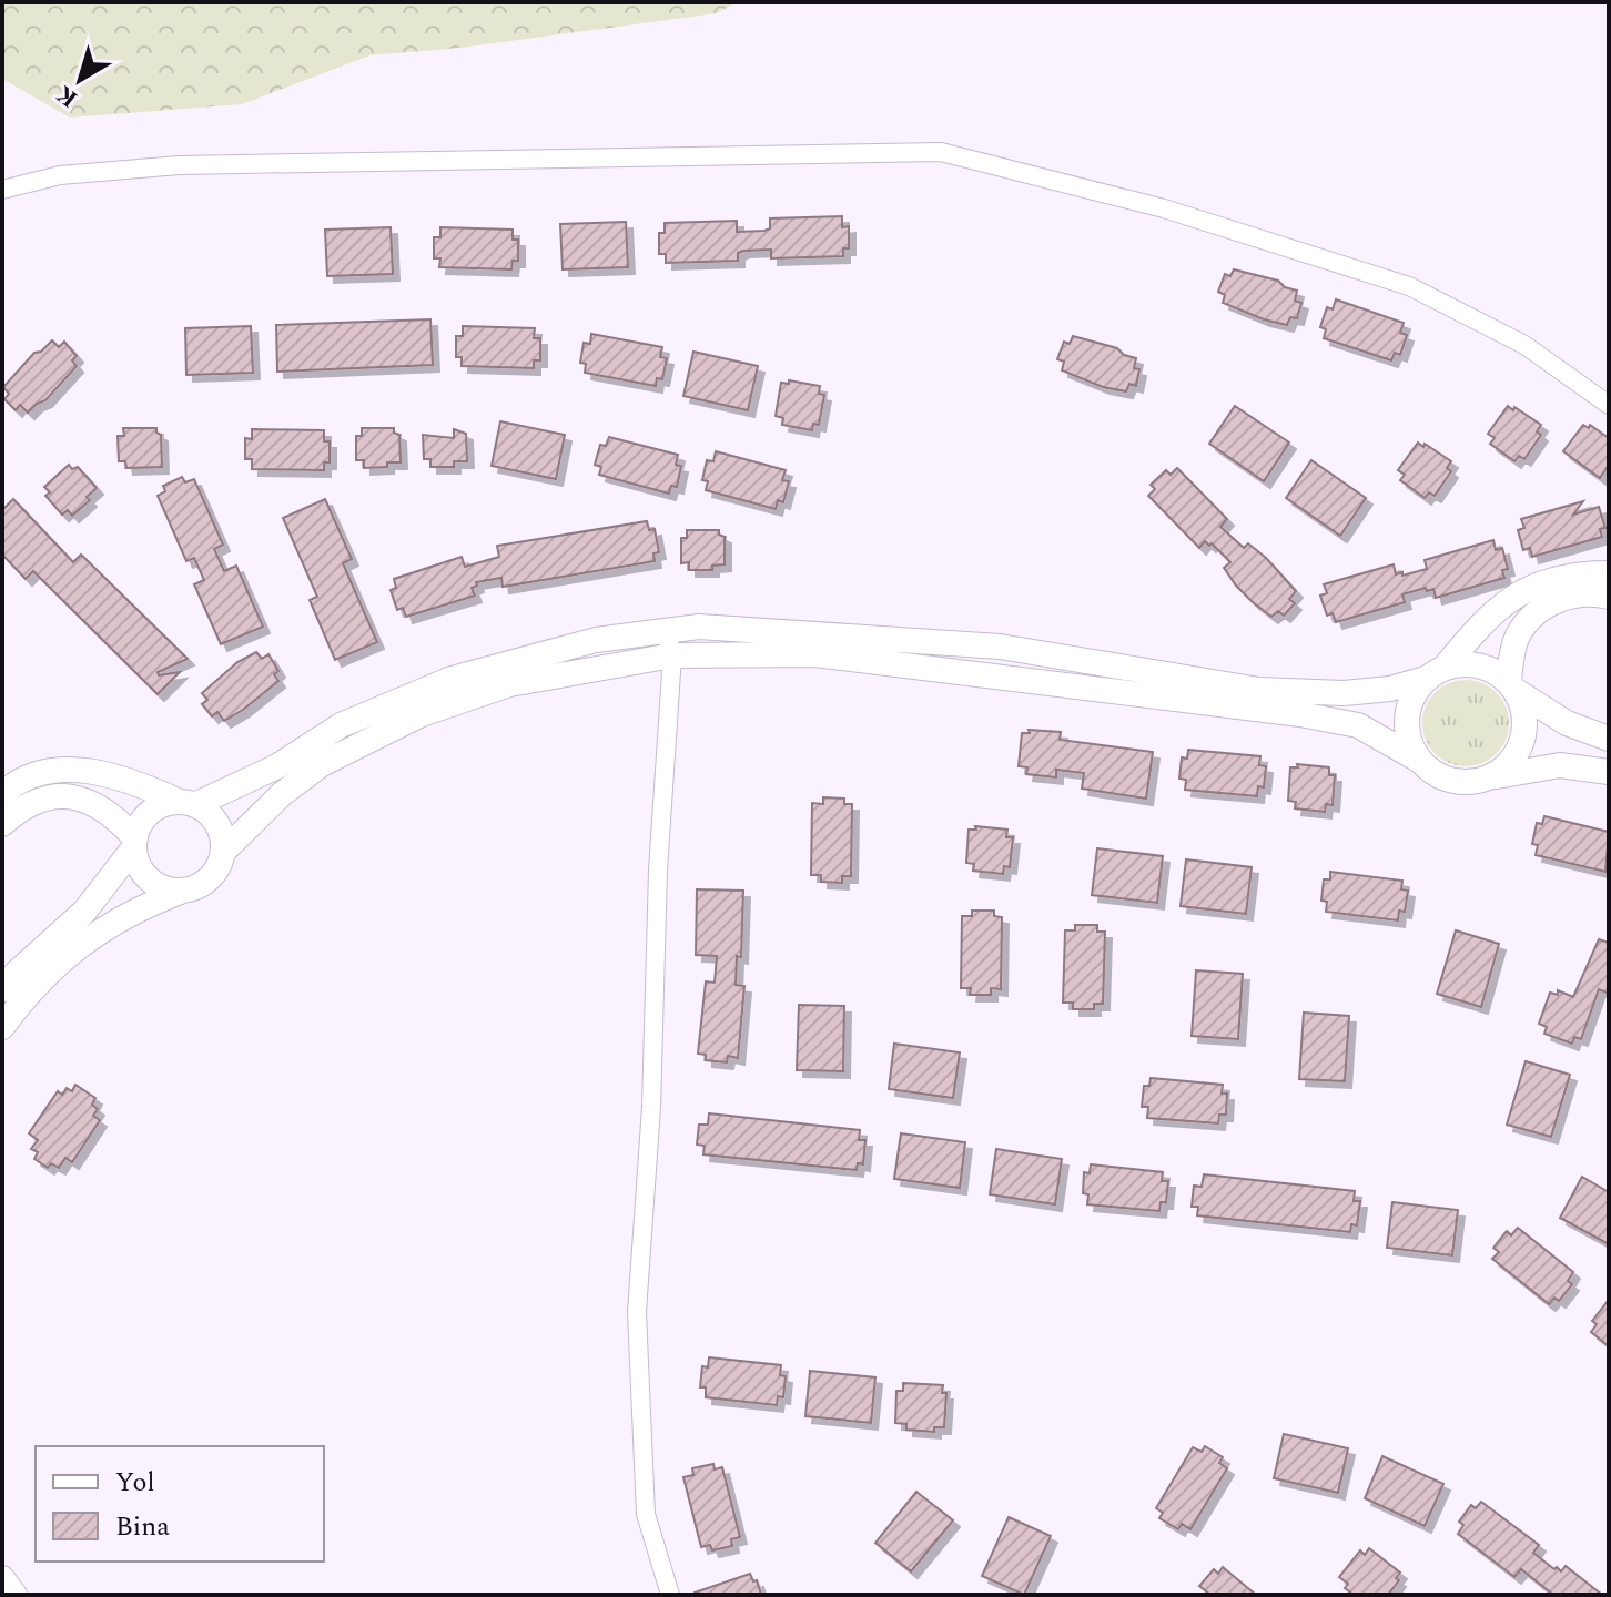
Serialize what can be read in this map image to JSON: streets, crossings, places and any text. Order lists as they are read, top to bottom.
{
  "legend": ["Yol", "Bina"],
  "north": "bottom left"
}
